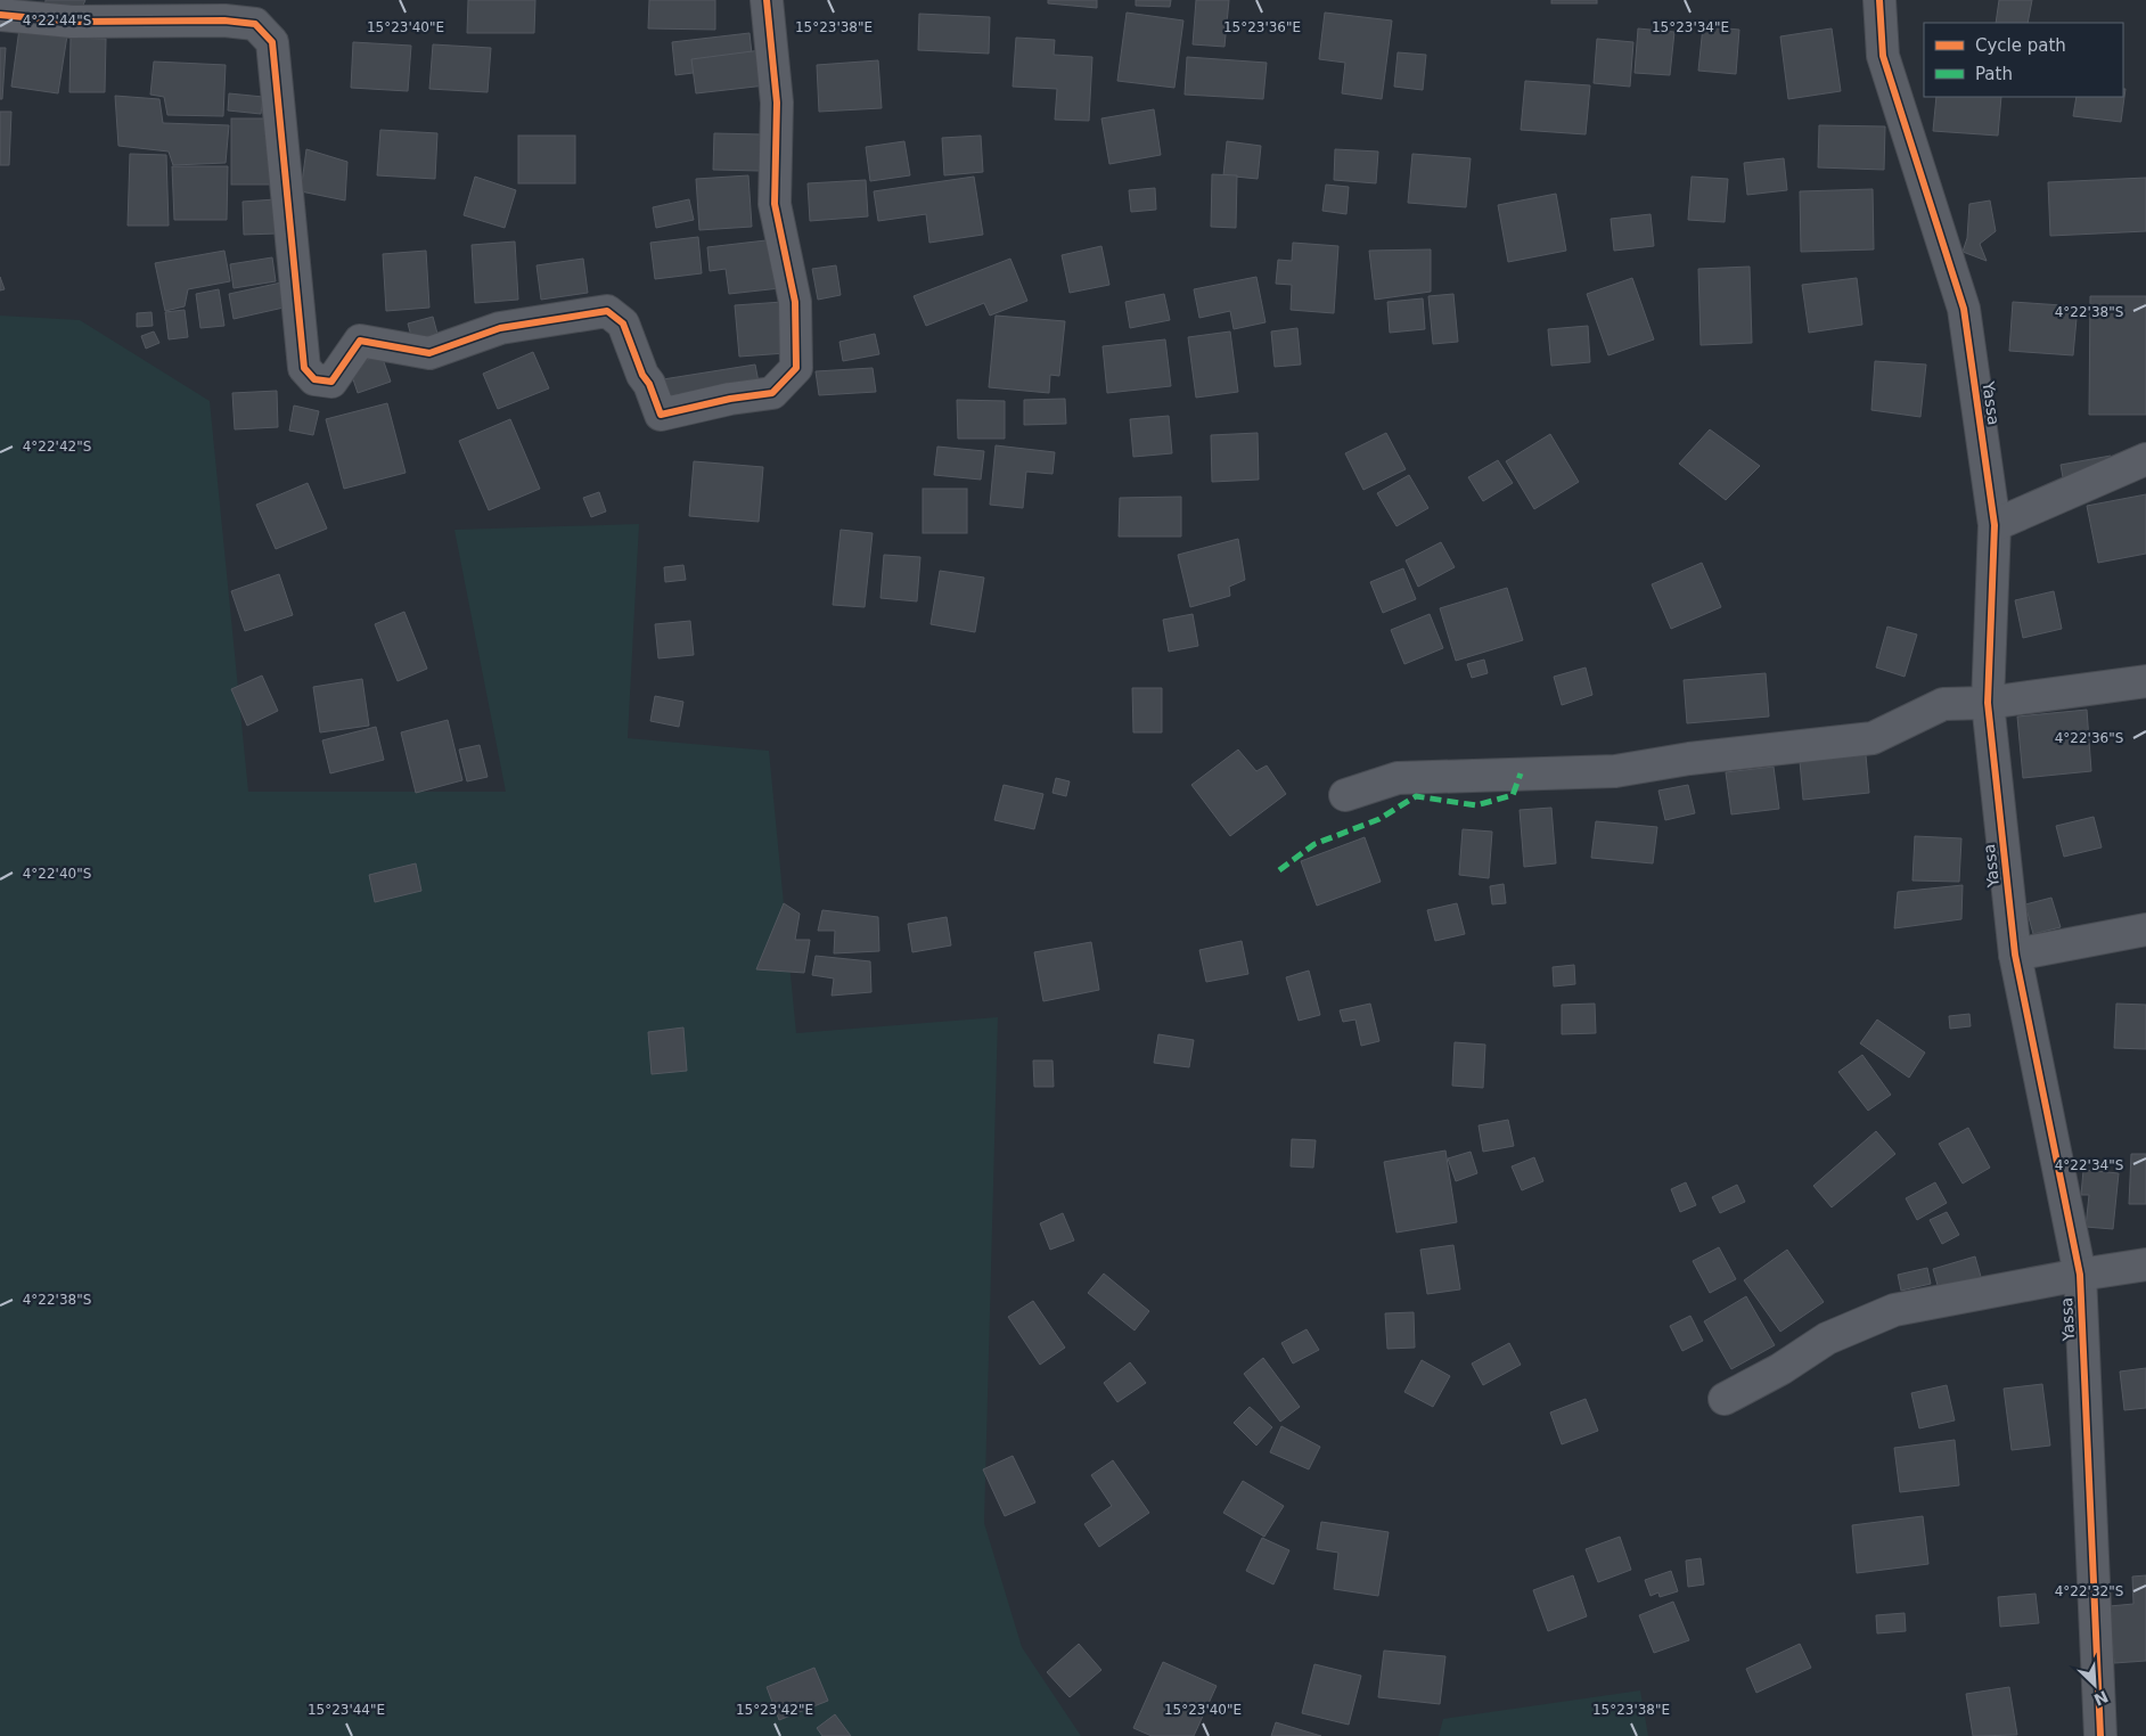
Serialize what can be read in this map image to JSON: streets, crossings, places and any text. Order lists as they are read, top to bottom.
{
  "streets": {
    "street": ["Yassa"]
  },
  "legend": ["Cycle path", "Path"],
  "north": "bottom right",
  "coordinates": [
    "4°22'44\"S",
    "15°23'40\"E",
    "15°23'38\"E",
    "15°23'36\"E",
    "15°23'34\"E",
    "4°22'38\"S",
    "4°22'42\"S",
    "4°22'36\"S",
    "4°22'40\"S",
    "4°22'34\"S",
    "4°22'32\"S",
    "15°23'44\"E",
    "15°23'42\"E"
  ]
}
